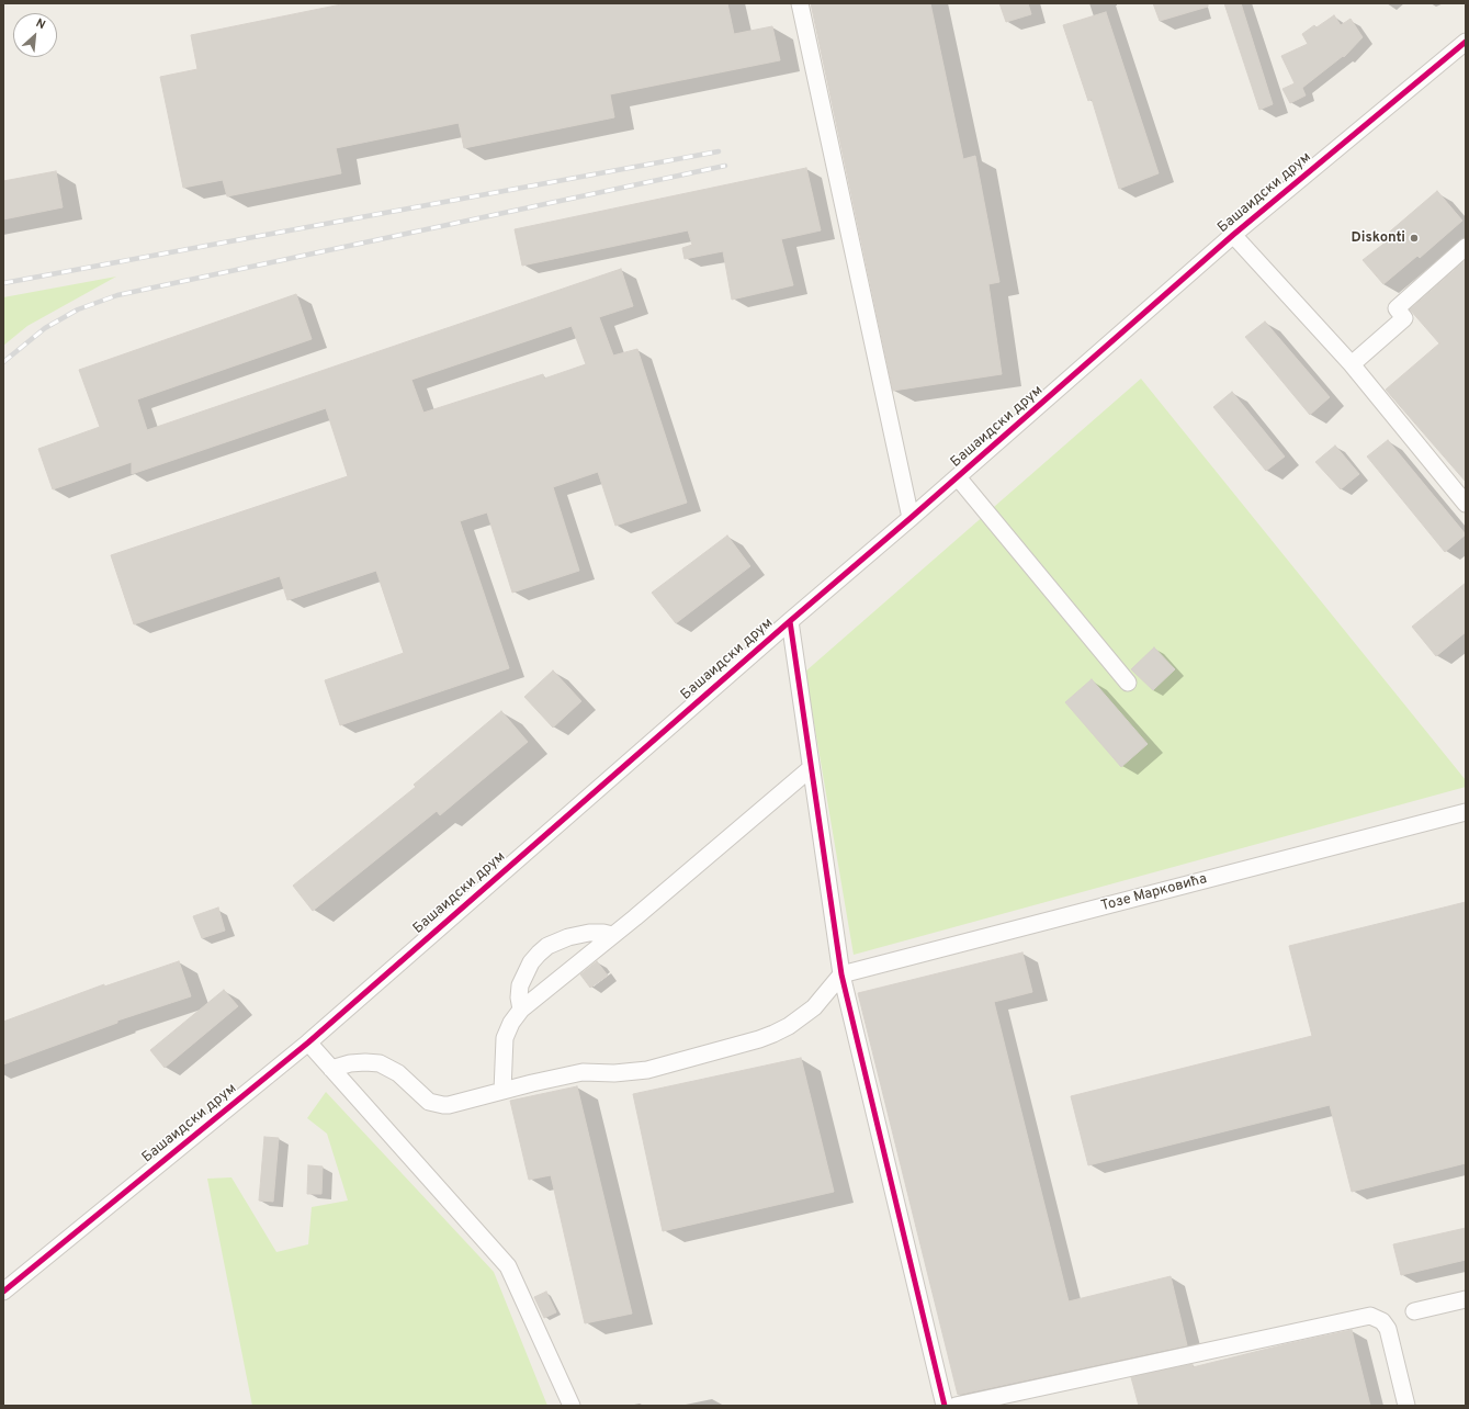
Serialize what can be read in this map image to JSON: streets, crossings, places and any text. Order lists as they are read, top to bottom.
{
  "streets": {
    "street": ["Башаидски друм", "Тозе Марковића"]
  },
  "places": ["Diskonti"],
  "north": "top right"
}
